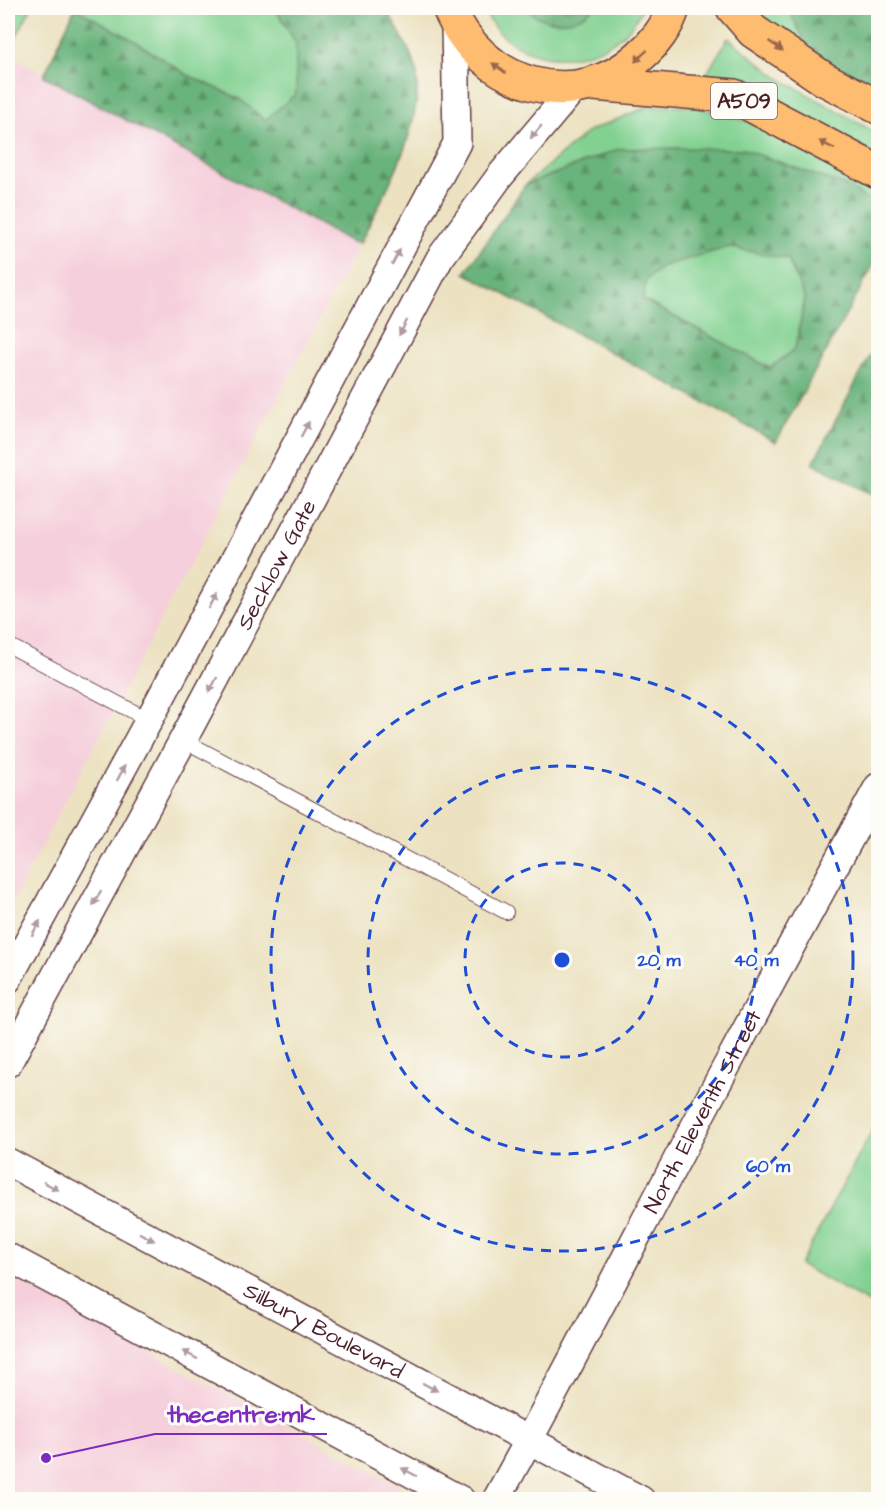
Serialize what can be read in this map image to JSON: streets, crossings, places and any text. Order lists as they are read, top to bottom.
{
  "streets": {
    "main road": ["A509"],
    "street": ["Secklow Gate", "North Eleventh Street", "Silbury Boulevard"]
  },
  "crossings": [
    ["A509", "Secklow Gate"],
    ["North Eleventh Street", "Silbury Boulevard"]
  ],
  "places": ["thecentre:mk"],
  "rings": ["20 m", "40 m", "60 m"]
}
